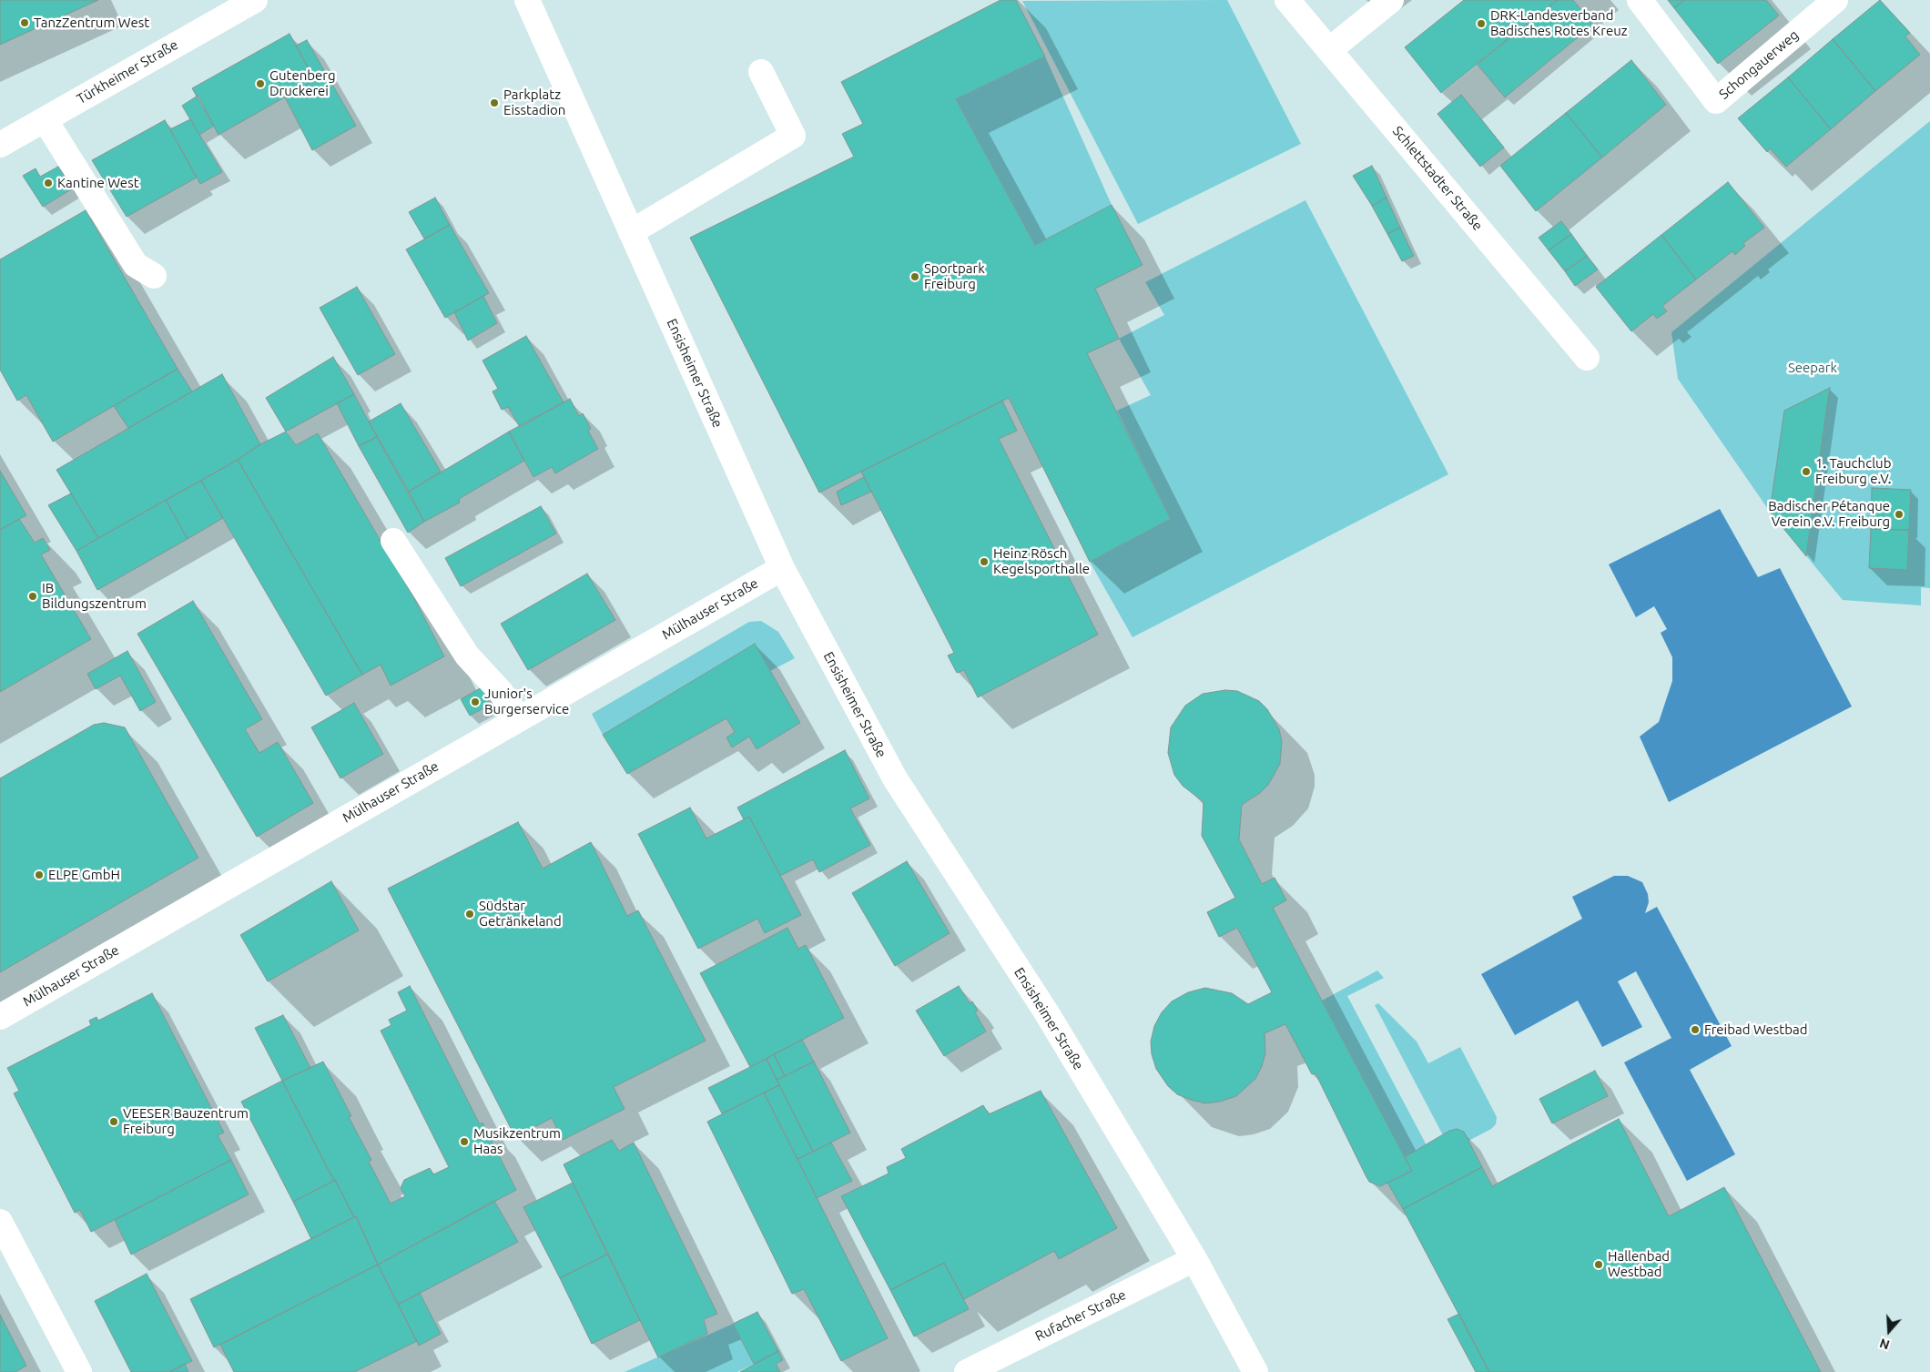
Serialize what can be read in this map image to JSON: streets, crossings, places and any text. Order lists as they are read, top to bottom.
{
  "streets": {
    "street": [
      "Schongauerweg",
      "Türkheimer Straße",
      "Schlettstadter Straße",
      "Ensisheimer Straße",
      "Mülhauser Straße",
      "Rufacher Straße"
    ]
  },
  "crossings": [
    ["Ensisheimer Straße", "Mülhauser Straße"],
    ["Ensisheimer Straße", "Rufacher Straße"]
  ],
  "parks": ["Seepark"],
  "places": [
    "TanzZentrum West",
    "DRK-Landesverband Badisches Rotes Kreuz",
    "Gutenberg Druckerei",
    "Parkplatz Eisstadion",
    "Kantine West",
    "Sportpark Freiburg",
    "1. Tauchclub Freiburg e.V.",
    "Badischer Pétanque Verein e.V. Freiburg",
    "Heinz Rösch Kegelsporthalle",
    "IB Bildungszentrum",
    "Junior's Burgerservice",
    "ELPE GmbH",
    "Südstar Getränkeland",
    "Freibad Westbad",
    "VEESER Bauzentrum Freiburg",
    "Musikzentrum Haas",
    "Hallenbad Westbad"
  ],
  "north": "bottom"
}
